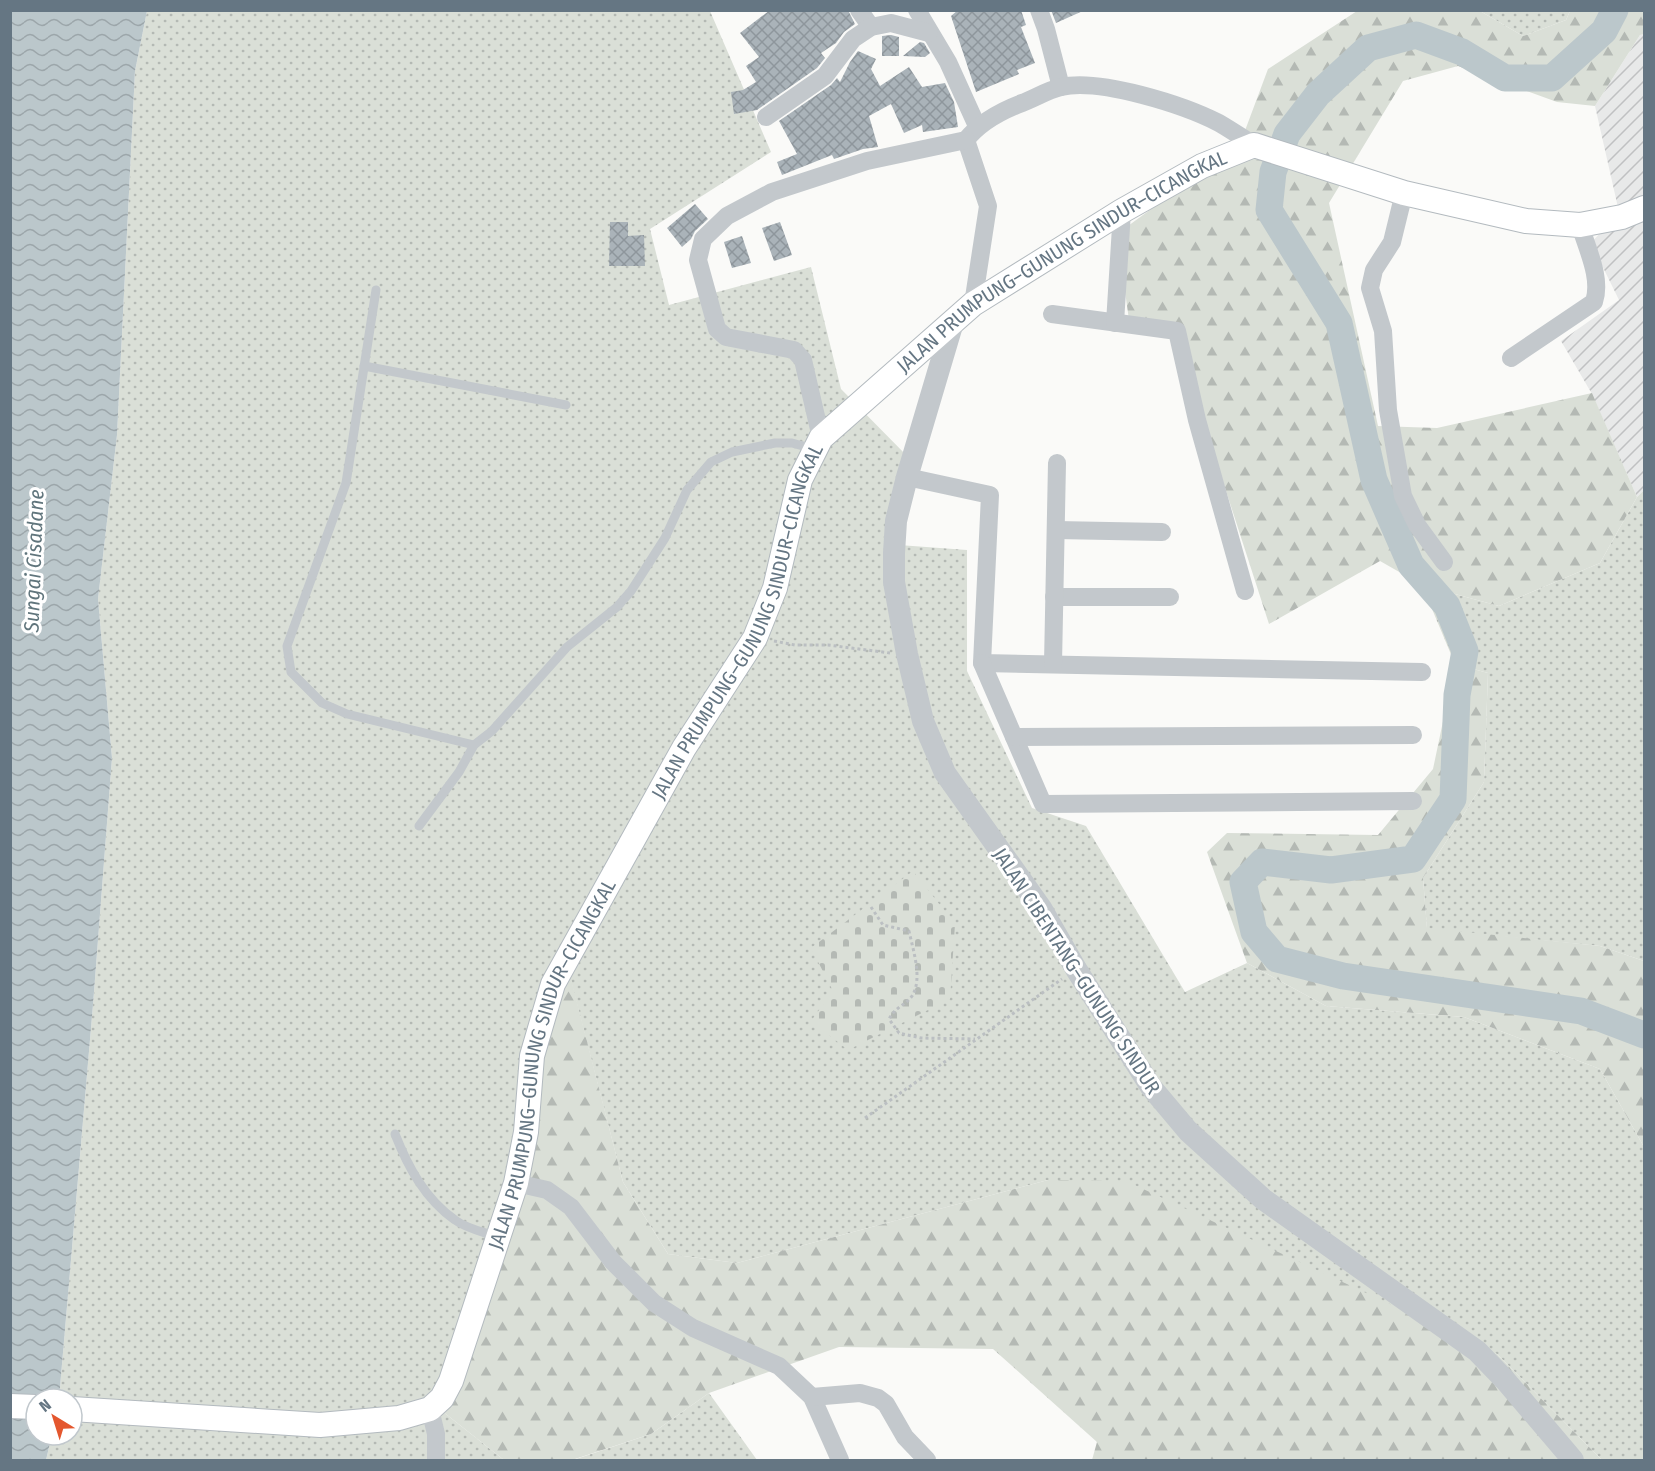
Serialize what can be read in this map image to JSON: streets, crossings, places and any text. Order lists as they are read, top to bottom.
{
  "streets": {
    "main road": ["JALAN PRUMPUNG–GUNUNG SINDUR–CICANGKAL"],
    "street": ["JALAN CIBENTANG–GUNUNG SINDUR"]
  },
  "crossings": [
    ["JALAN PRUMPUNG–GUNUNG SINDUR–CICANGKAL", "JALAN CIBENTANG–GUNUNG SINDUR"]
  ],
  "water": ["Sungai Cisadane"],
  "north": "top left"
}
